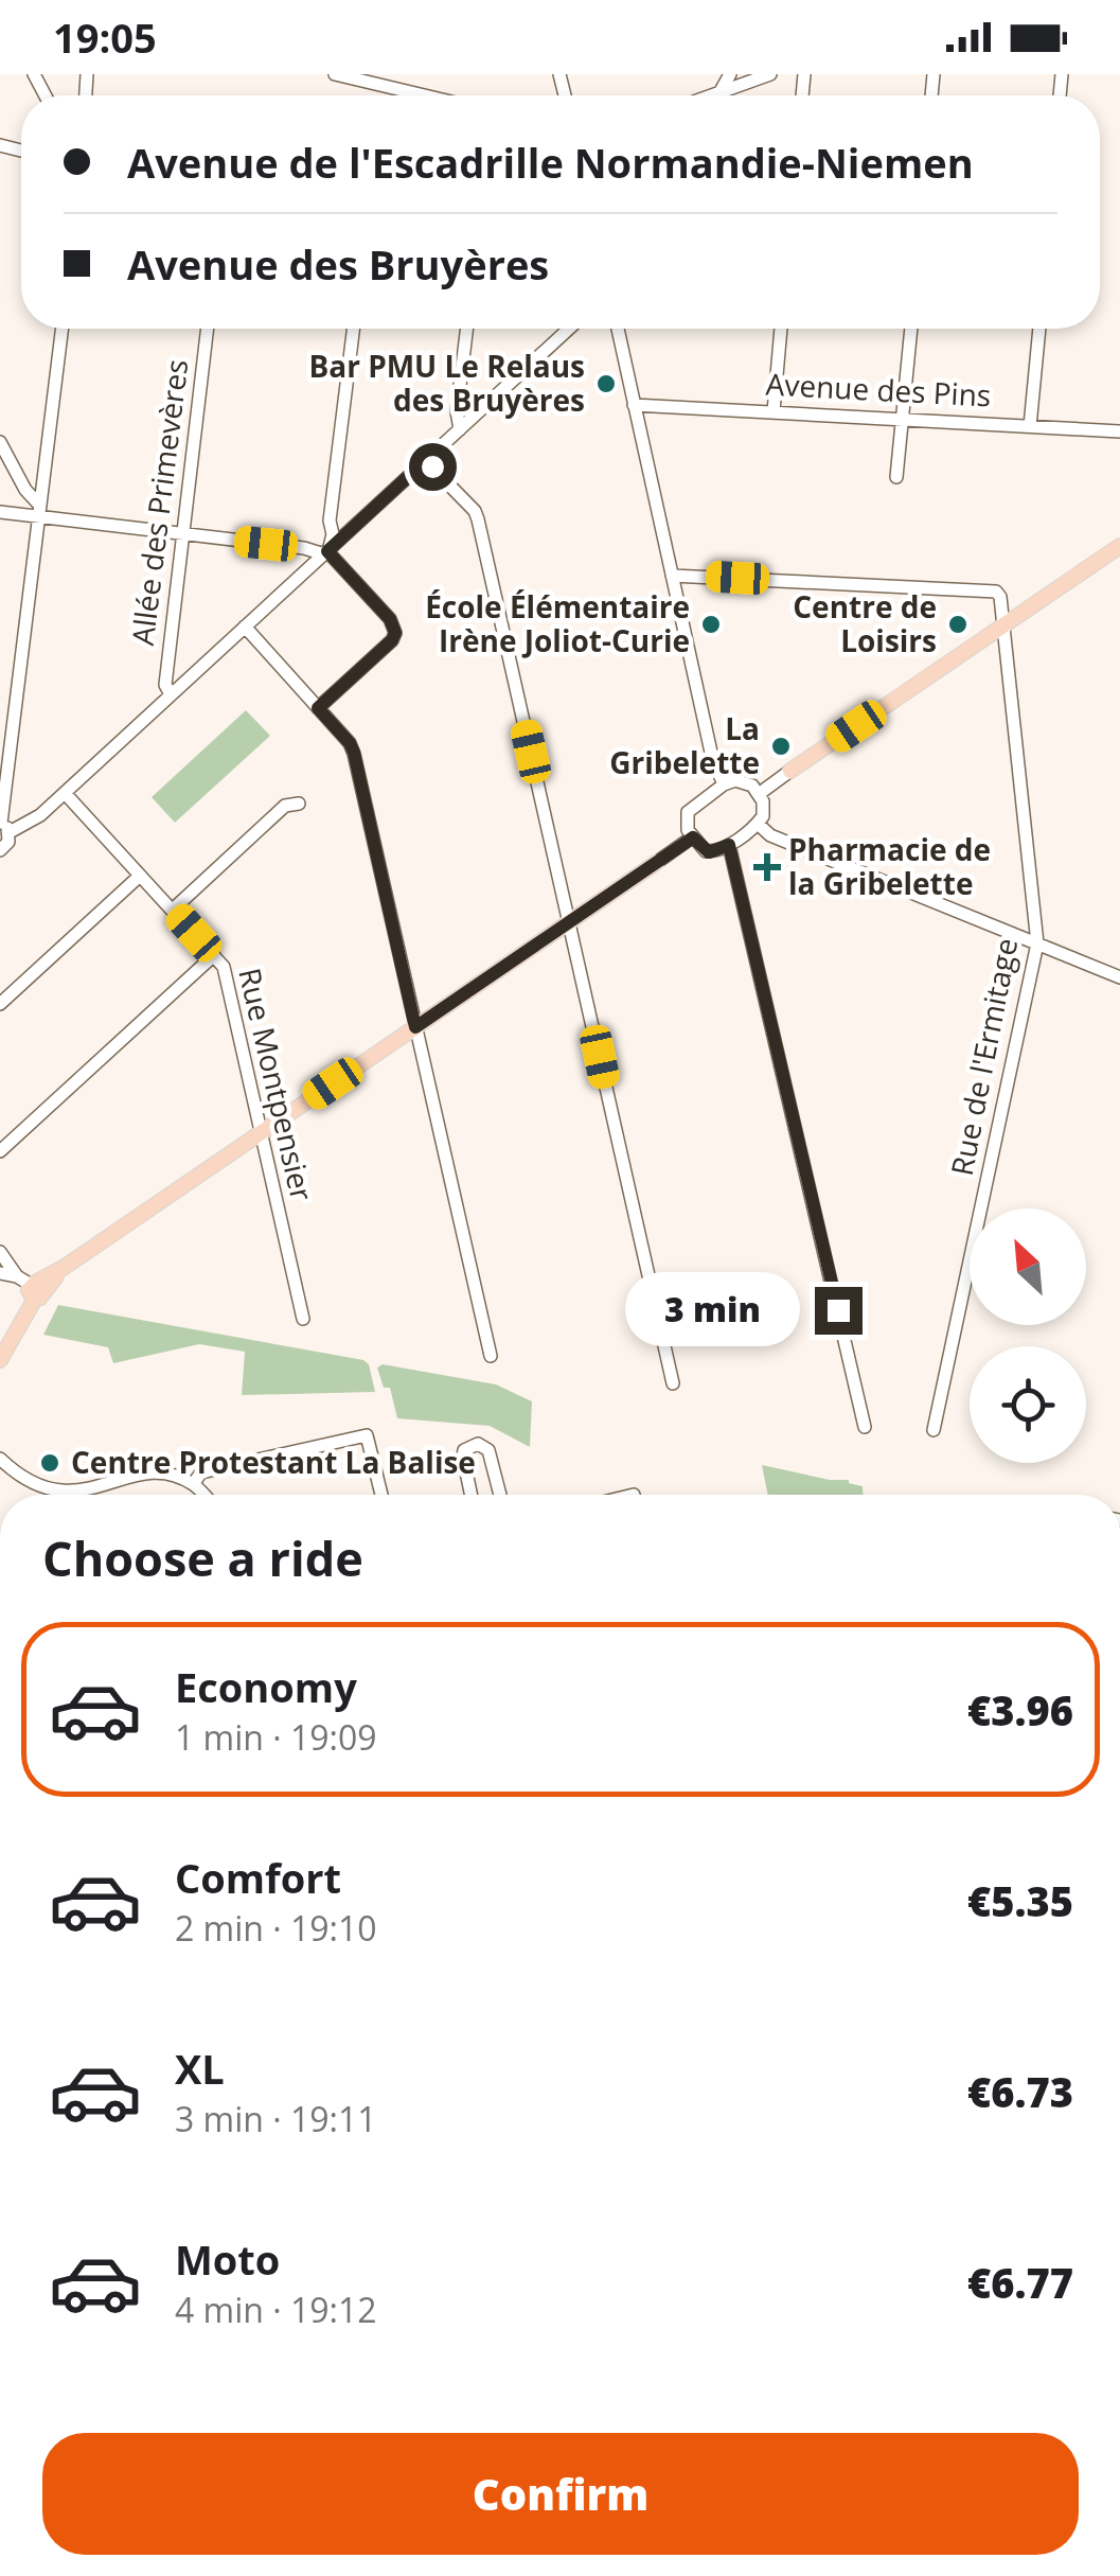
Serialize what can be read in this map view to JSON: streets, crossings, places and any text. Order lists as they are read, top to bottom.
{
  "streets": {
    "street": [
      "Avenue des Pins",
      "Allée des Primevères",
      "Rue de l'Ermitage",
      "Rue Montpensier"
    ]
  },
  "places": {
    "other": [
      "Bar PMU Le Relaus des Bruyères",
      "École Élémentaire Irène Joliot-Curie",
      "Centre de Loisirs",
      "La Gribelette",
      "Centre Protestant La Balise"
    ],
    "health": ["Pharmacie de la Gribelette"]
  },
  "north": "top left",
  "page": {
    "status": "19:05",
    "banner": ["Avenue de l'Escadrille Normandie-Niemen", "Avenue des Bruyères"],
    "bubble": "3 min",
    "heading": "Choose a ride",
    "list": [
      {
        "name": "Economy",
        "note": "1 min · 19:09",
        "value": "€3.96"
      },
      {
        "name": "Comfort",
        "note": "2 min · 19:10",
        "value": "€5.35"
      },
      {
        "name": "XL",
        "note": "3 min · 19:11",
        "value": "€6.73"
      },
      {
        "name": "Moto",
        "note": "4 min · 19:12",
        "value": "€6.77"
      }
    ],
    "buttons": "Confirm"
  }
}
